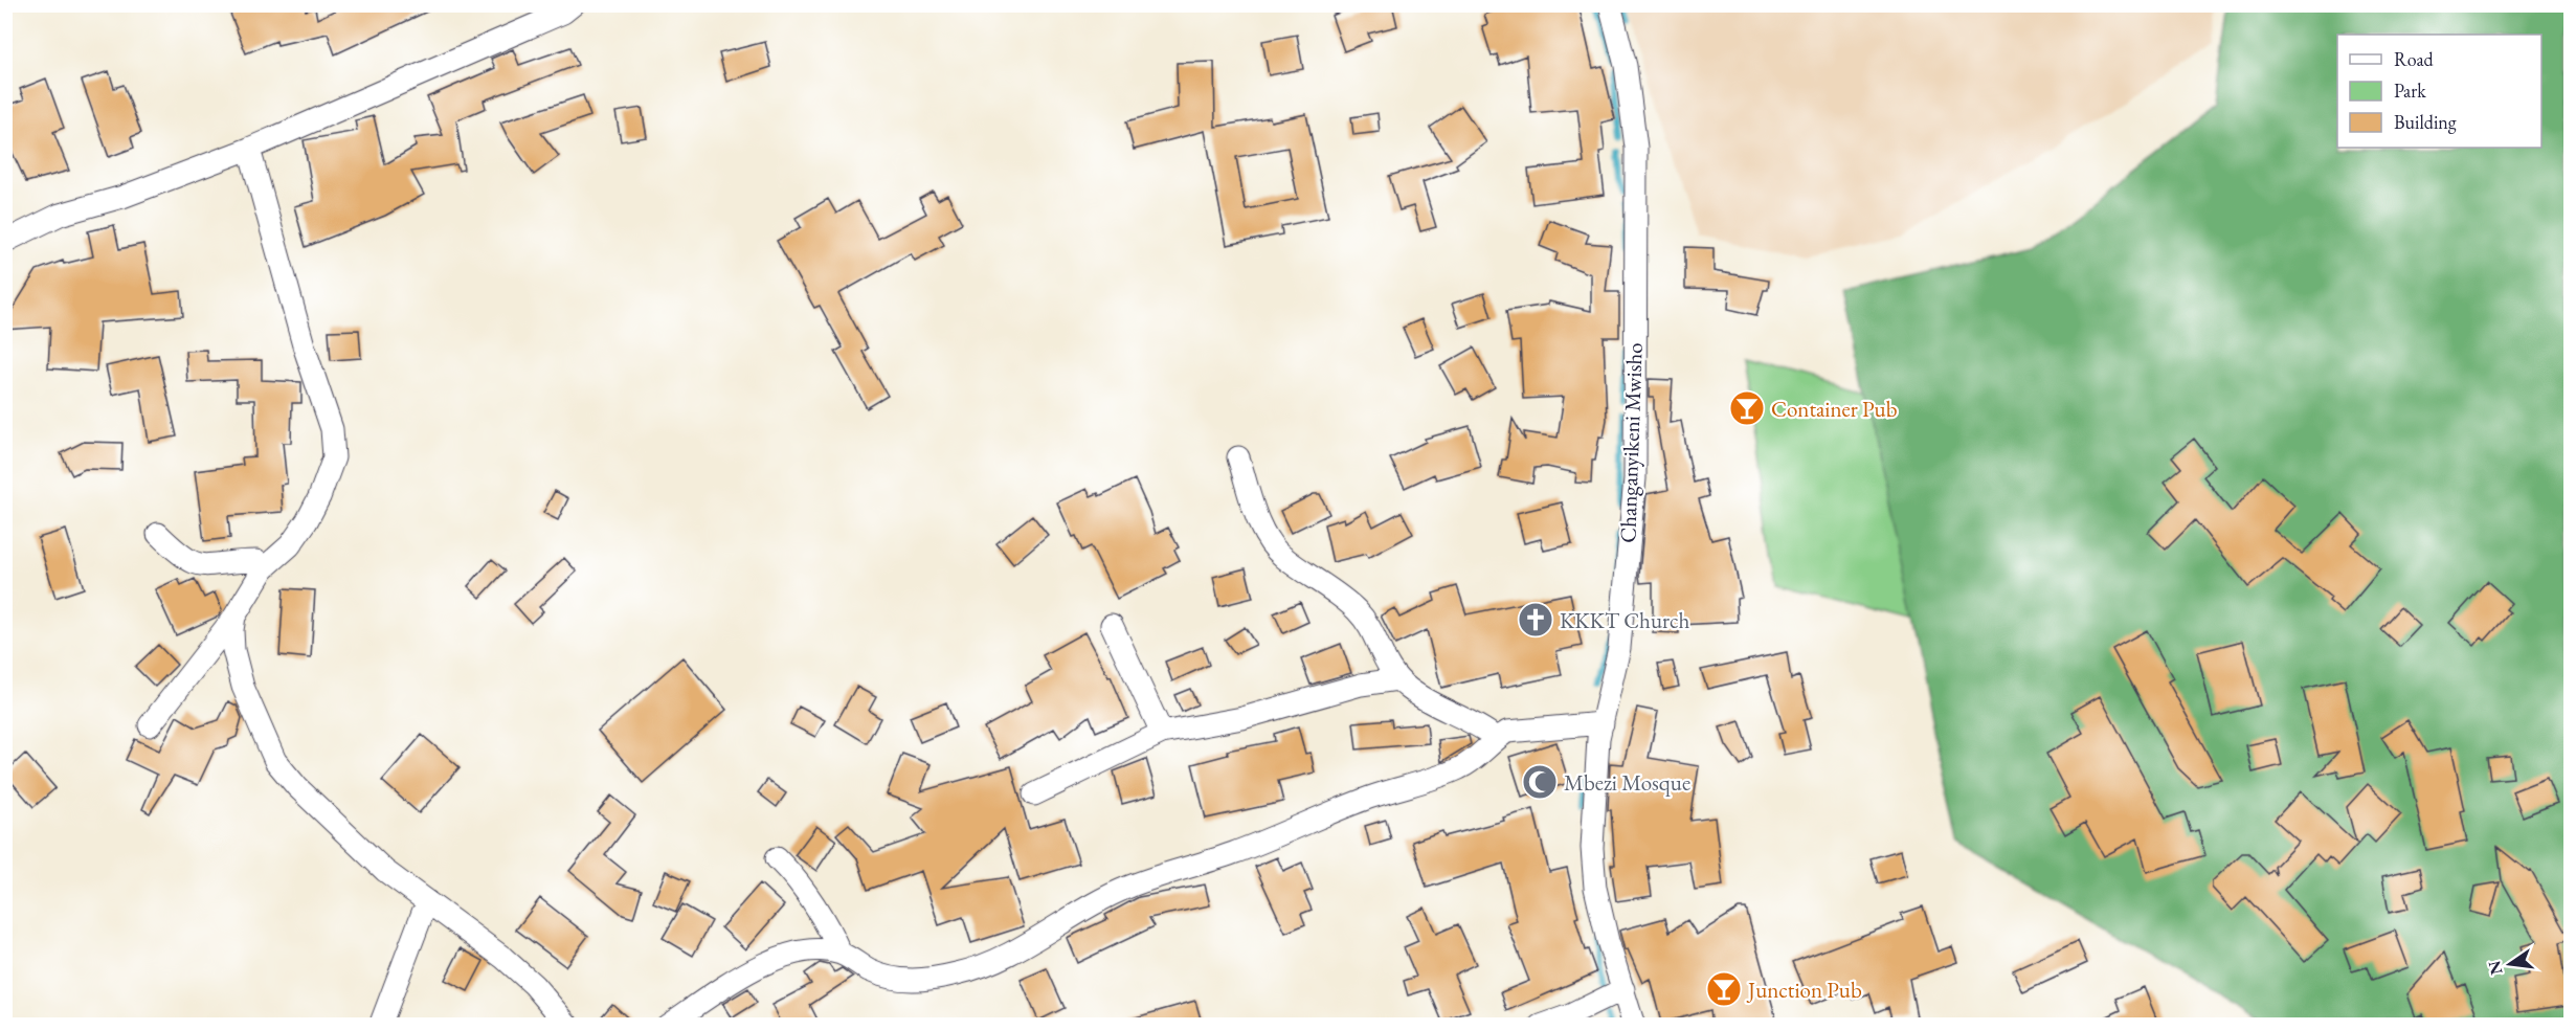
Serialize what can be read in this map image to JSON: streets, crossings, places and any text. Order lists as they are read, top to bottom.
{
  "streets": {
    "street": ["Changanyikeni Mwisho"]
  },
  "places": {
    "bar": ["Container Pub", "Junction Pub"],
    "church": ["KKKT Church"],
    "mosque": ["Mbezi Mosque"]
  },
  "legend": ["Road", "Park", "Building"],
  "north": "left"
}
